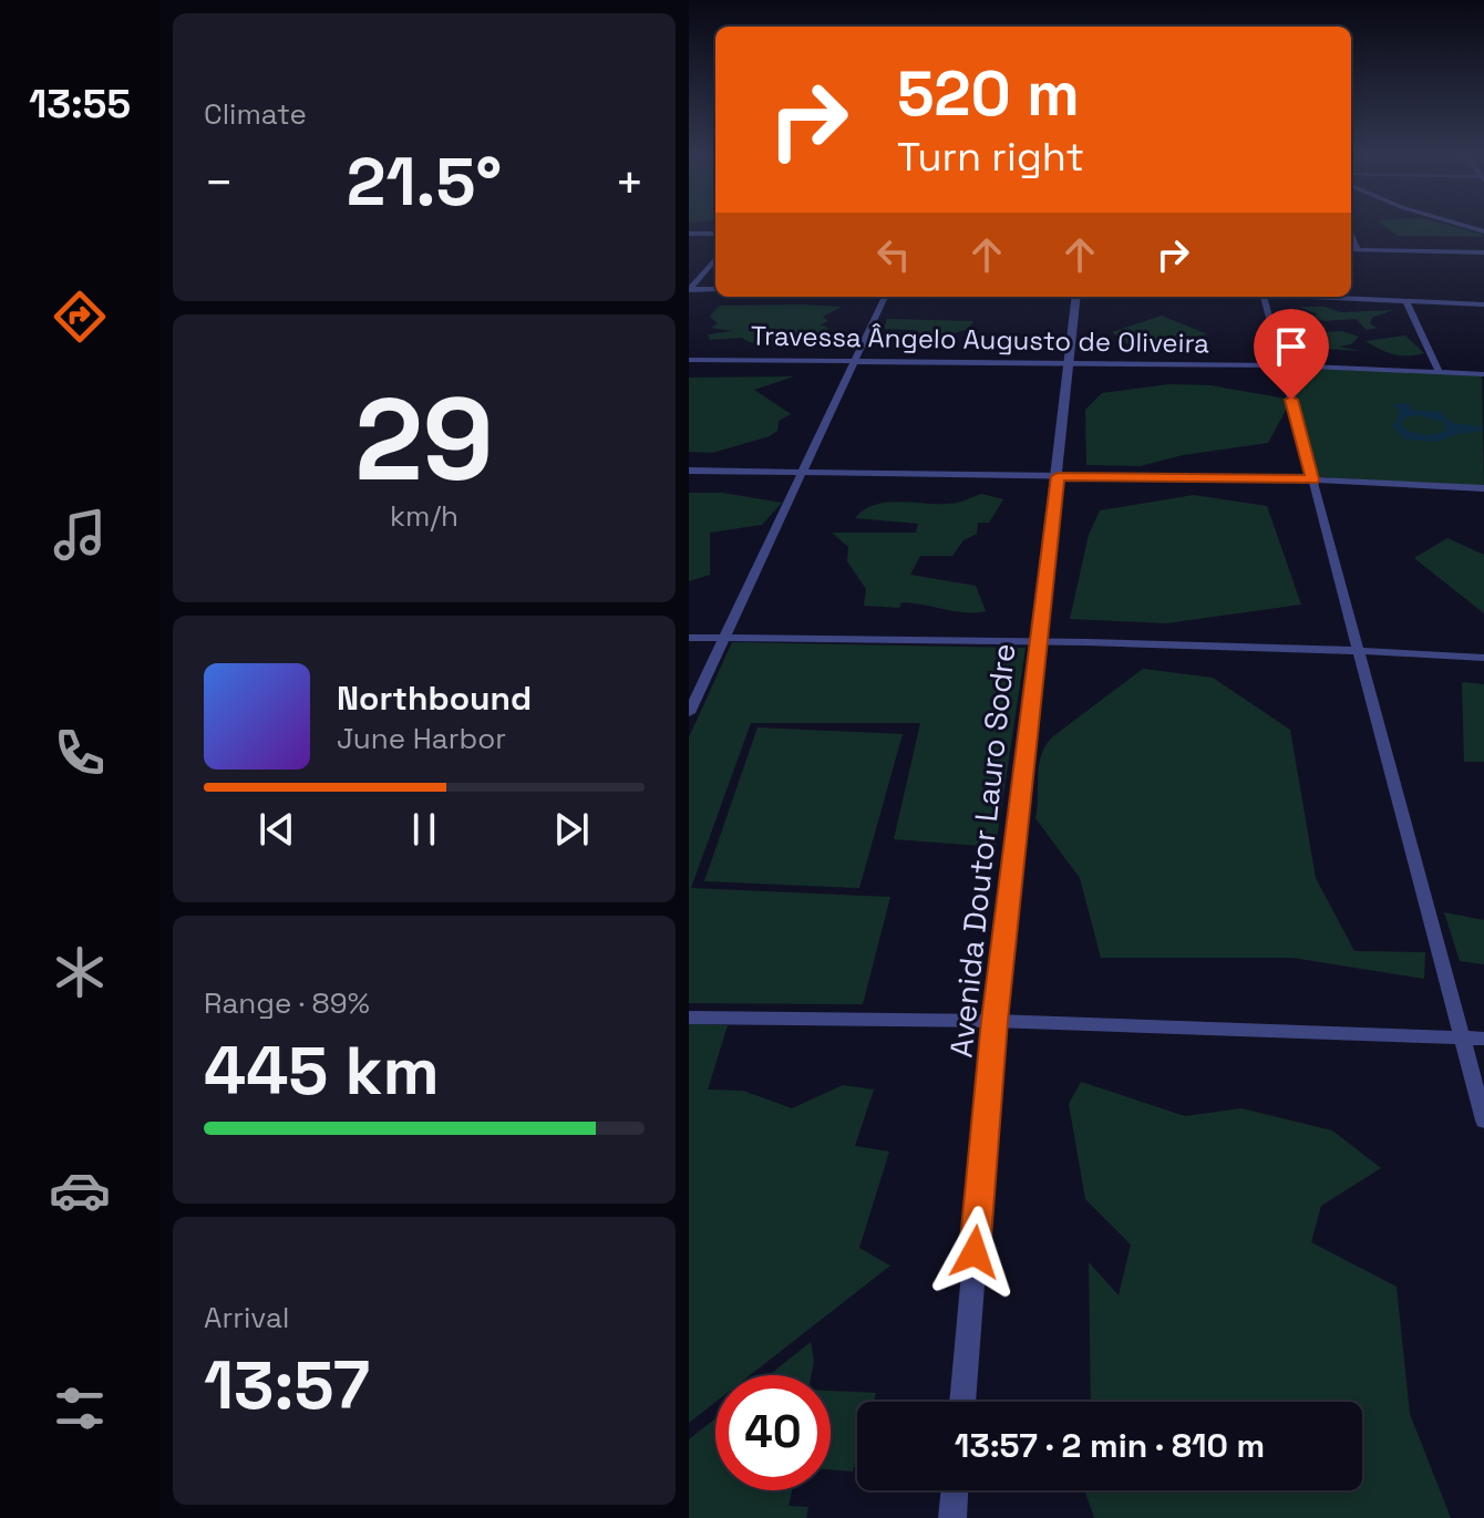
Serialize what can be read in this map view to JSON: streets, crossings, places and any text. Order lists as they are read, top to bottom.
{
  "streets": {
    "street": ["Travessa Ângelo Augusto de Oliveira", "Avenida Doutor Lauro Sodre"]
  },
  "crossings": [
    ["Travessa Ângelo Augusto de Oliveira", "Avenida Doutor Lauro Sodre"]
  ],
  "page": {
    "tabs": "13:55",
    "tile": [
      "Climate",
      ["29", "km/h"],
      ["Range · 89%", "445 km"],
      ["Arrival", "13:57"]
    ],
    "turn": ["520 m", "Turn right"],
    "heat": ["−", "21.5°", "+"],
    "song": ["Northbound", "June Harbor"],
    "limit": "40",
    "trip": "13:57 · 2 min · 810 m"
  }
}
